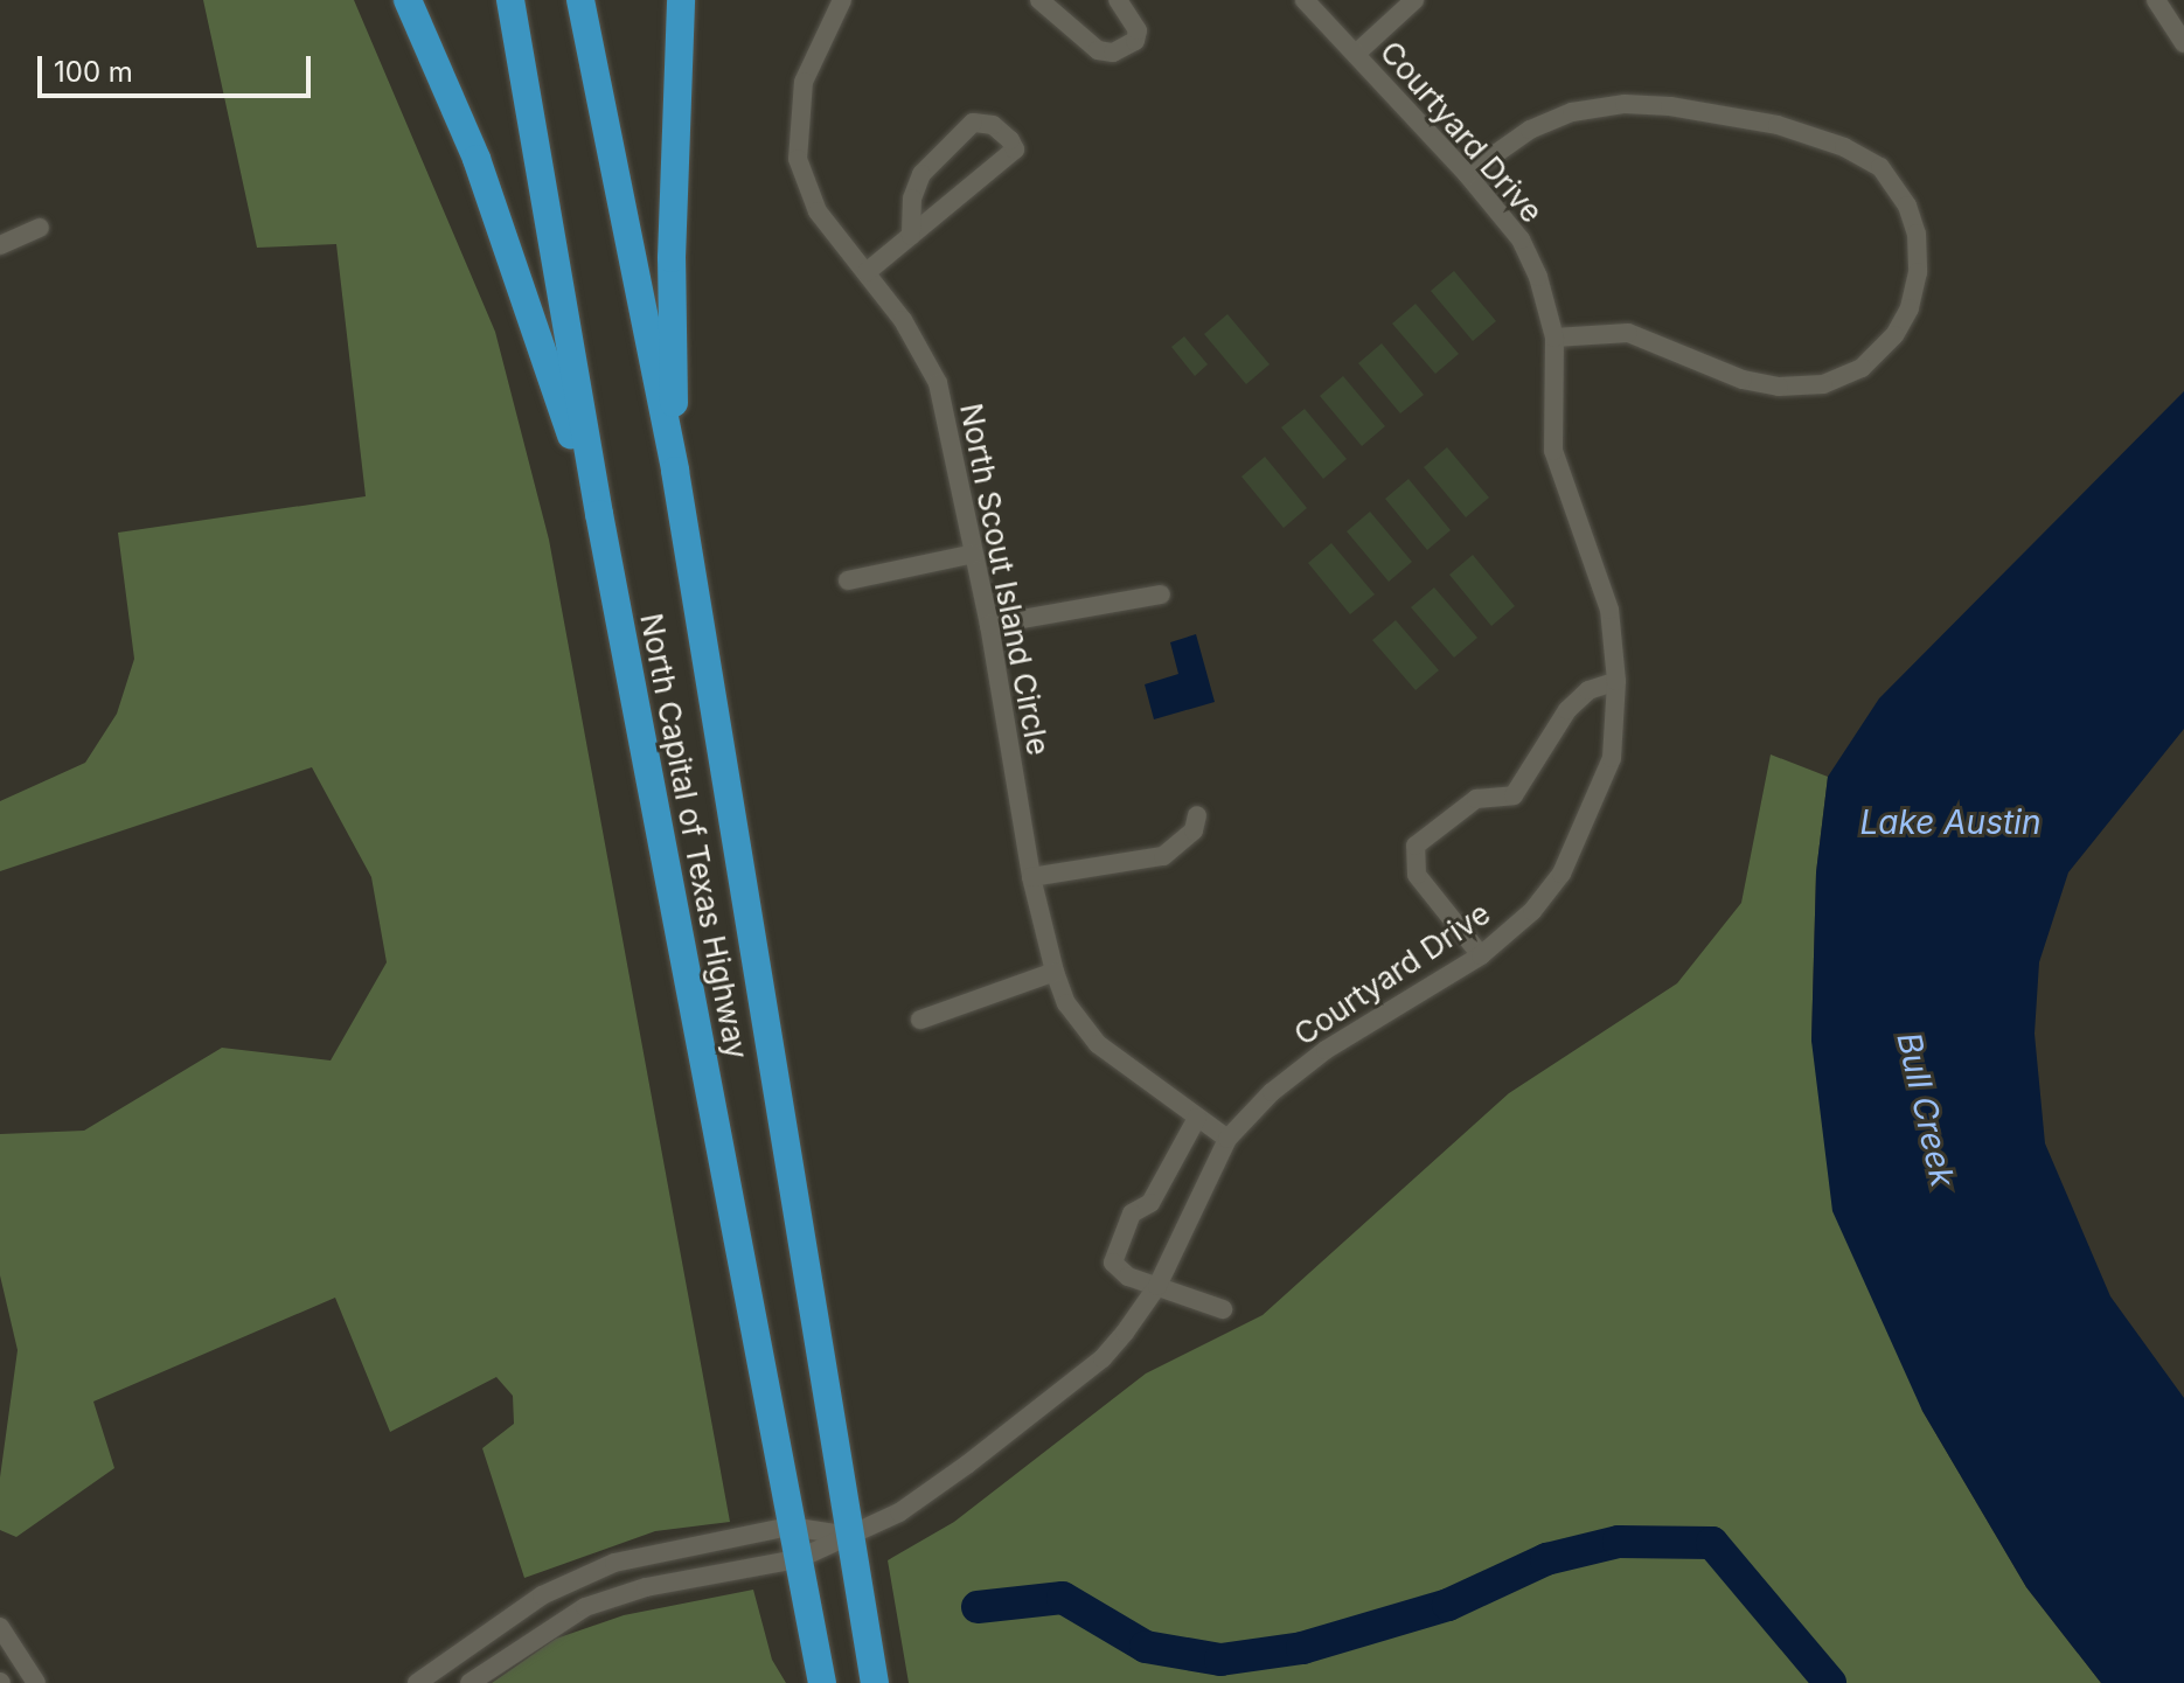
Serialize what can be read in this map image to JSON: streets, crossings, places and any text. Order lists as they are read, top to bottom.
{
  "streets": {
    "highway": ["North Capital of Texas Highway"],
    "street": ["Courtyard Drive", "North Scout Island Circle"]
  },
  "crossings": [
    ["Courtyard Drive", "North Scout Island Circle"],
    ["Courtyard Drive", "North Capital of Texas Highway"]
  ],
  "water": ["Lake Austin", "Bull Creek"],
  "scale_bar": "100 m"
}
